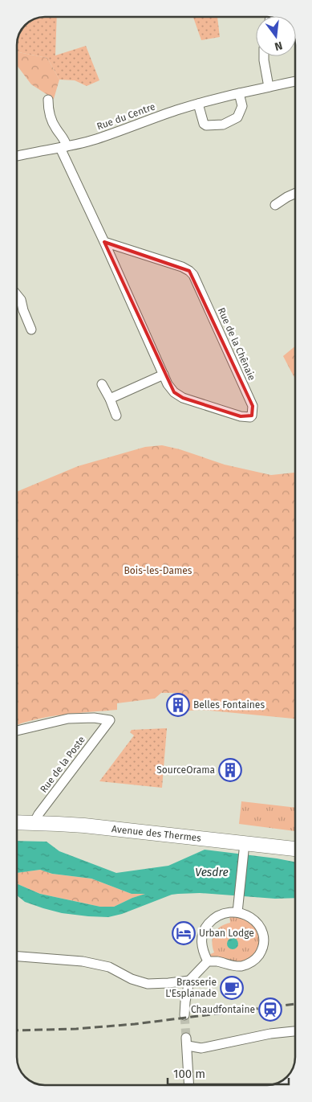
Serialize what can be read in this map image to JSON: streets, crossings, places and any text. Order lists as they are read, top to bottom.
{
  "streets": {
    "main road": ["Avenue des Thermes"],
    "street": ["Rue du Centre", "Rue de la Chênaie", "Rue de la Poste"]
  },
  "crossings": [
    ["Rue du Centre", "Rue de la Chênaie"],
    ["Rue de la Poste", "Avenue des Thermes"]
  ],
  "water": ["Vesdre"],
  "parks": ["Bois-les-Dames"],
  "places": {
    "building": ["Belles Fontaines", "SourceOrama"],
    "hotel": ["Urban Lodge"],
    "cafe": ["Brasserie L'Esplanade"],
    "station": ["Chaudfontaine"]
  },
  "scale_bar": "100 m",
  "north": "bottom"
}
